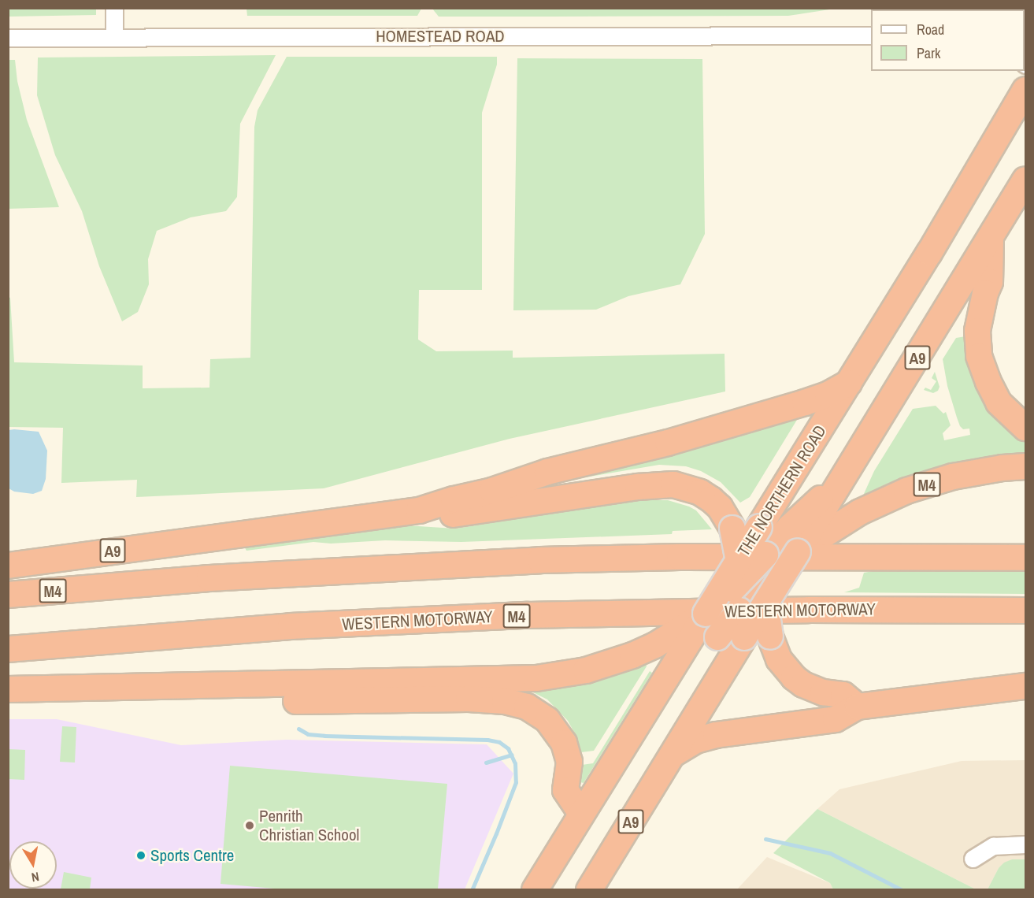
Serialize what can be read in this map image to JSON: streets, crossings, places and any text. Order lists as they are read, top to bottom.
{
  "streets": {
    "highway": [
      "A9",
      "M4",
      "THE NORTHERN ROAD",
      "WESTERN MOTORWAY"
    ],
    "street": ["HOMESTEAD ROAD"]
  },
  "crossings": [
    ["A9", "THE NORTHERN ROAD"],
    ["M4", "THE NORTHERN ROAD"]
  ],
  "places": ["Penrith Christian School", "Sports Centre"],
  "legend": ["Road", "Park"],
  "north": "bottom"
}
